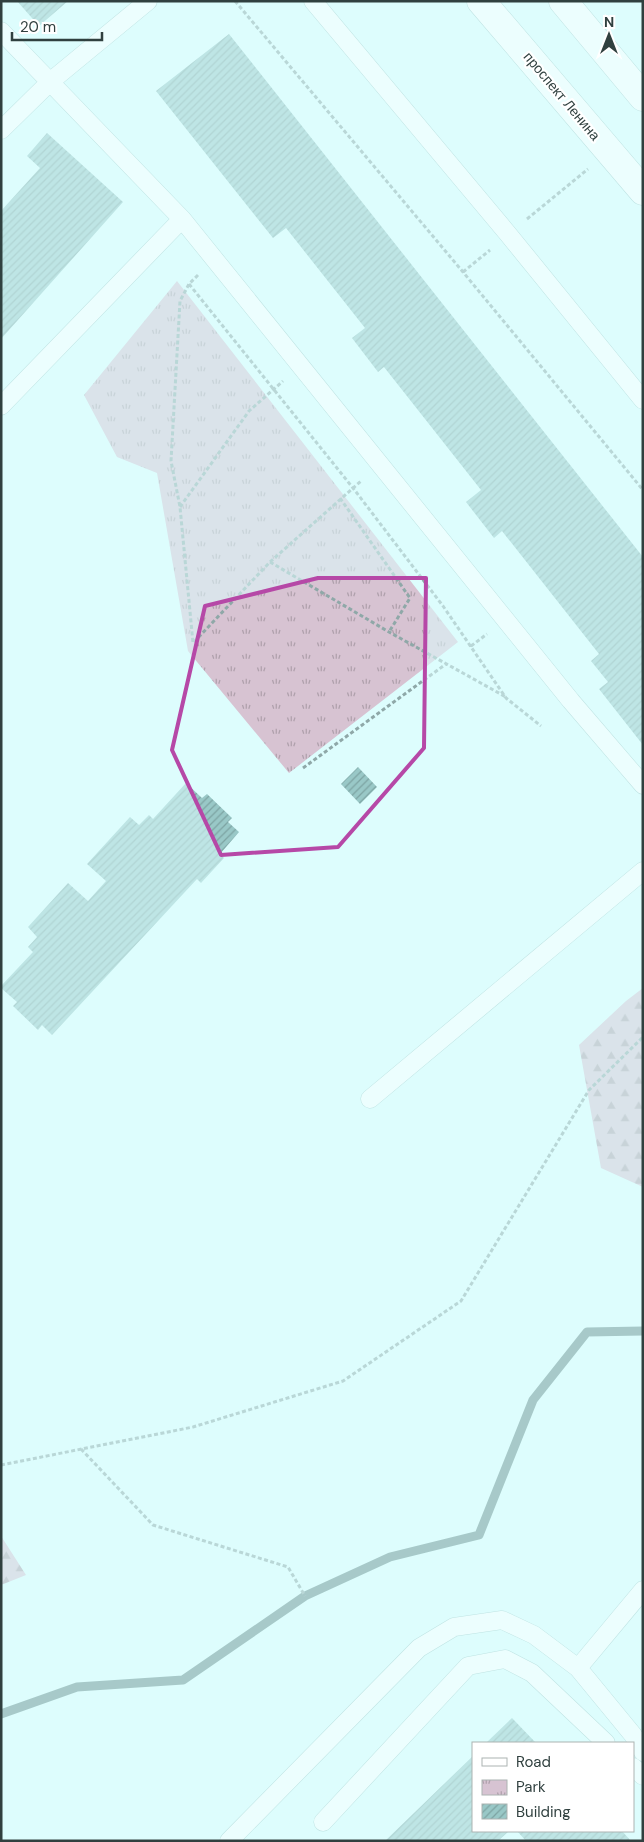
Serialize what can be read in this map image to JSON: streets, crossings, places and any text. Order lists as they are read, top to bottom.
{
  "streets": {
    "street": ["проспект Ленина"]
  },
  "legend": ["Road", "Park", "Building"],
  "scale_bar": "20 m",
  "north": "top"
}
